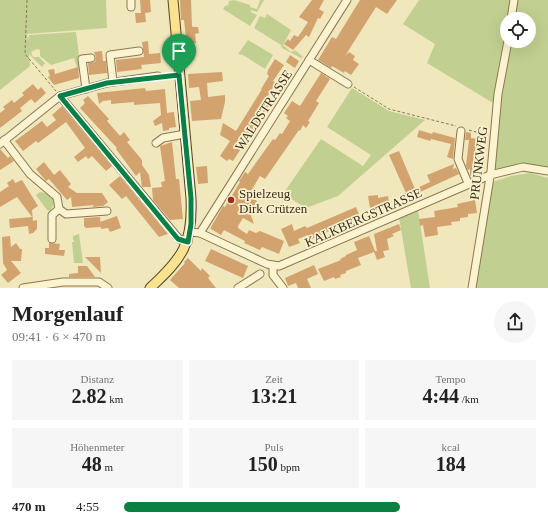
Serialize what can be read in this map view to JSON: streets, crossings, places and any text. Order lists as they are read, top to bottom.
{
  "streets": {
    "street": ["WALDSTRASSE", "PRUNKWEG", "KALKBERGSTRASSE"]
  },
  "crossings": [
    ["PRUNKWEG", "KALKBERGSTRASSE"]
  ],
  "places": ["Spielzeug Dirk Crützen"],
  "page": {
    "heading": ["Morgenlauf", "09:41 · 6 × 470 m"],
    "stats": [
      ["Distanz", "2.82 km"],
      ["Zeit", "13:21"],
      ["Tempo", "4:44 /km"],
      ["Höhenmeter", "48 m"],
      ["Puls", "150 bpm"],
      ["kcal", "184"]
    ],
    "list": [
      {
        "name": "470 m",
        "note": "4:55"
      }
    ]
  }
}
